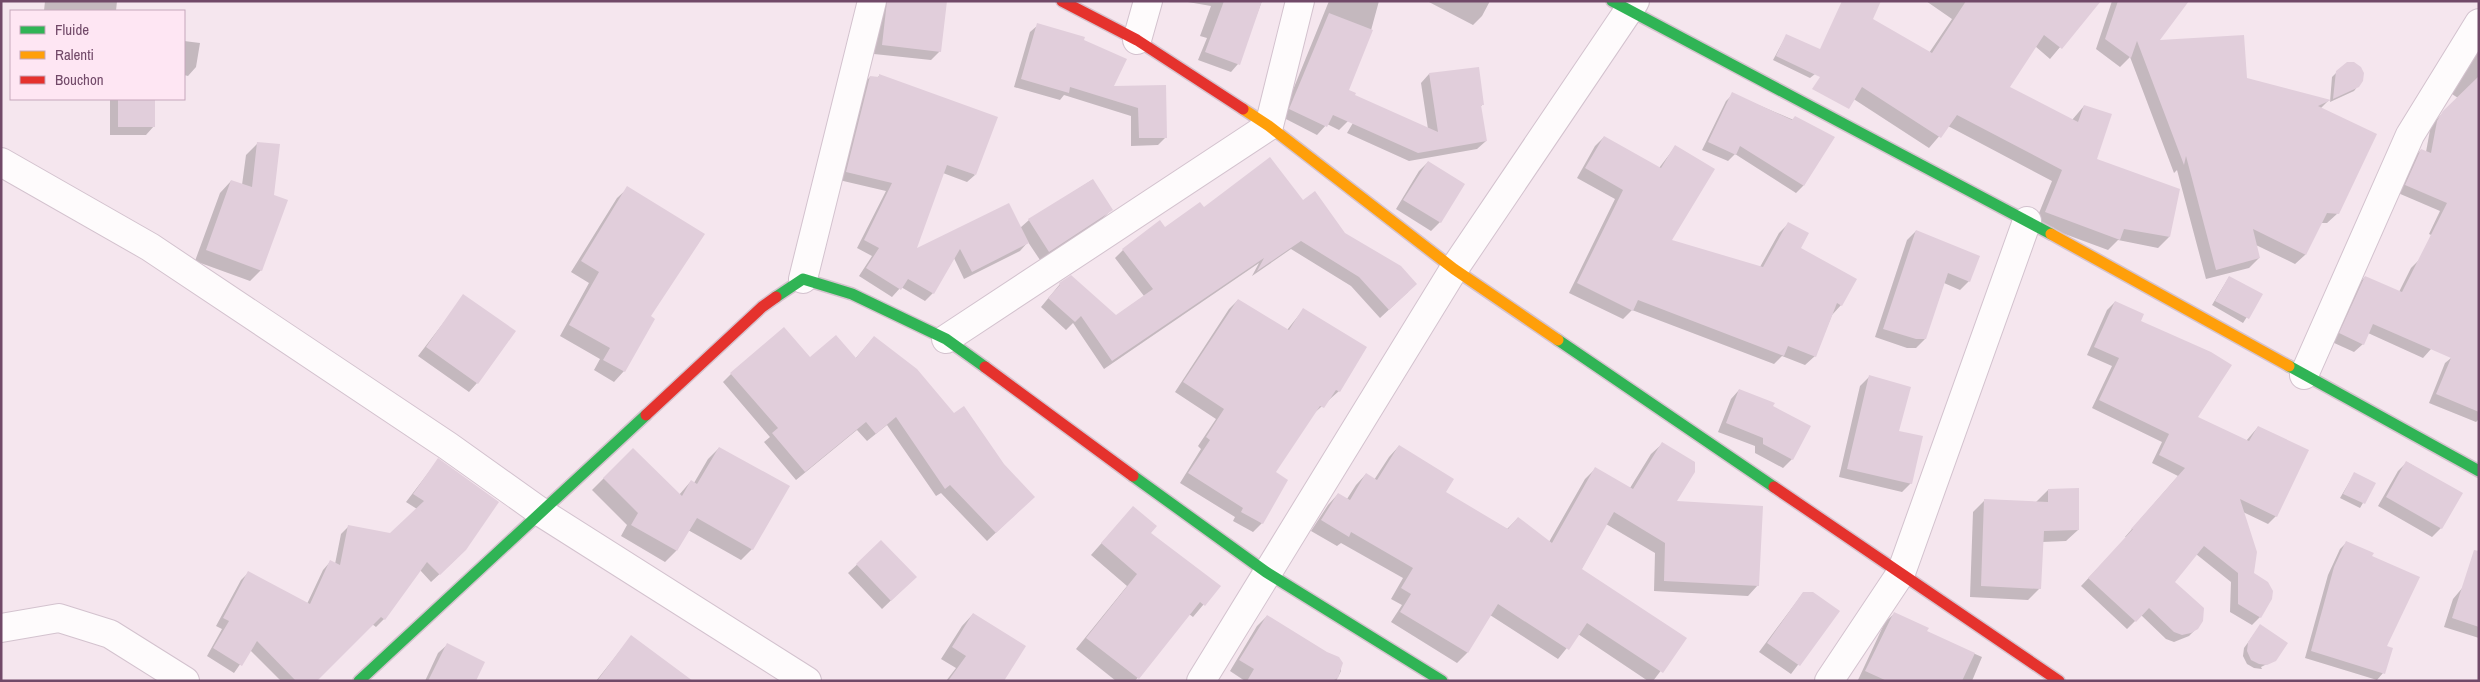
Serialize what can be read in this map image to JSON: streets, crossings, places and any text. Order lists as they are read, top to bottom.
{
  "legend": ["Fluide", "Ralenti", "Bouchon"]
}
